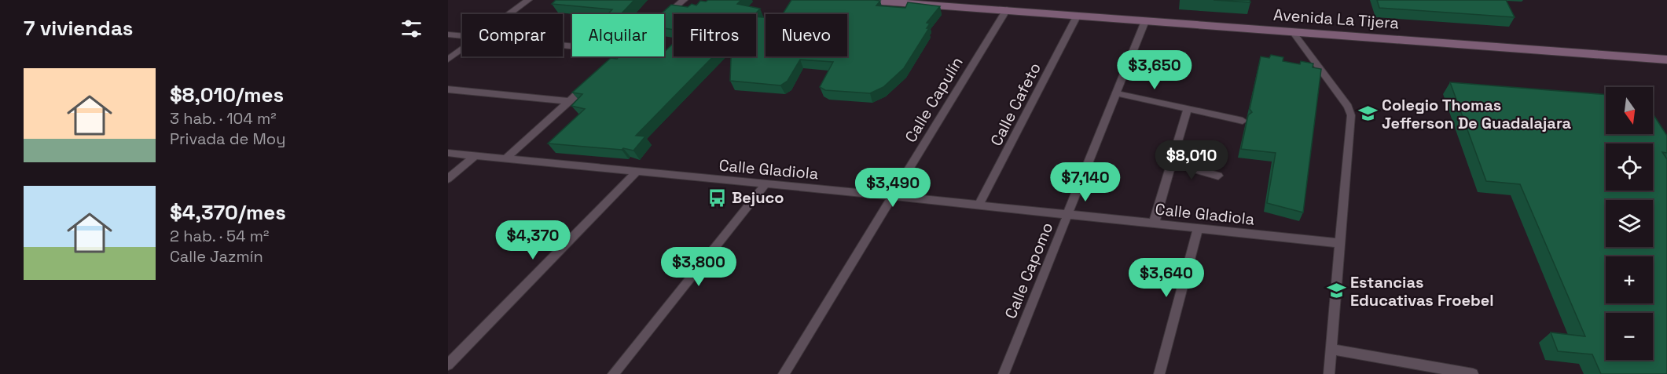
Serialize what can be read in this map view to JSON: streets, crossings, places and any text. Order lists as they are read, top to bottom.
{
  "streets": {
    "main road": ["Avenida La Tijera"],
    "street": [
      "Calle Capulín",
      "Calle Cafeto",
      "Calle Gladiola",
      "Calle Capomo"
    ]
  },
  "crossings": [
    ["Avenida La Tijera", "Calle Capulín"],
    ["Avenida La Tijera", "Calle Cafeto"],
    ["Avenida La Tijera", "Calle Capomo"],
    ["Calle Capulín", "Calle Gladiola"],
    ["Calle Cafeto", "Calle Gladiola"],
    ["Calle Gladiola", "Calle Capomo"]
  ],
  "places": {
    "school or university": ["Colegio Thomas Jefferson De Guadalajara", "Estancias Educativas Froebel"],
    "bus stop": ["Bejuco"]
  },
  "north": "bottom",
  "page": {
    "heading": "7 viviendas",
    "chip": [
      "Comprar",
      "Alquilar",
      "Filtros",
      "Nuevo"
    ],
    "price": [
      "$3,650",
      "$8,010",
      "$7,140",
      "$3,490",
      "$4,370",
      "$3,800",
      "$3,640"
    ],
    "list": [
      {
        "name": "$8,010/mes",
        "note": "3 hab. · 104 m² · Privada de Moy"
      },
      {
        "name": "$4,370/mes",
        "note": "2 hab. · 54 m² · Calle Jazmín"
      }
    ],
    "map_buttons": ["+", "−"]
  }
}
